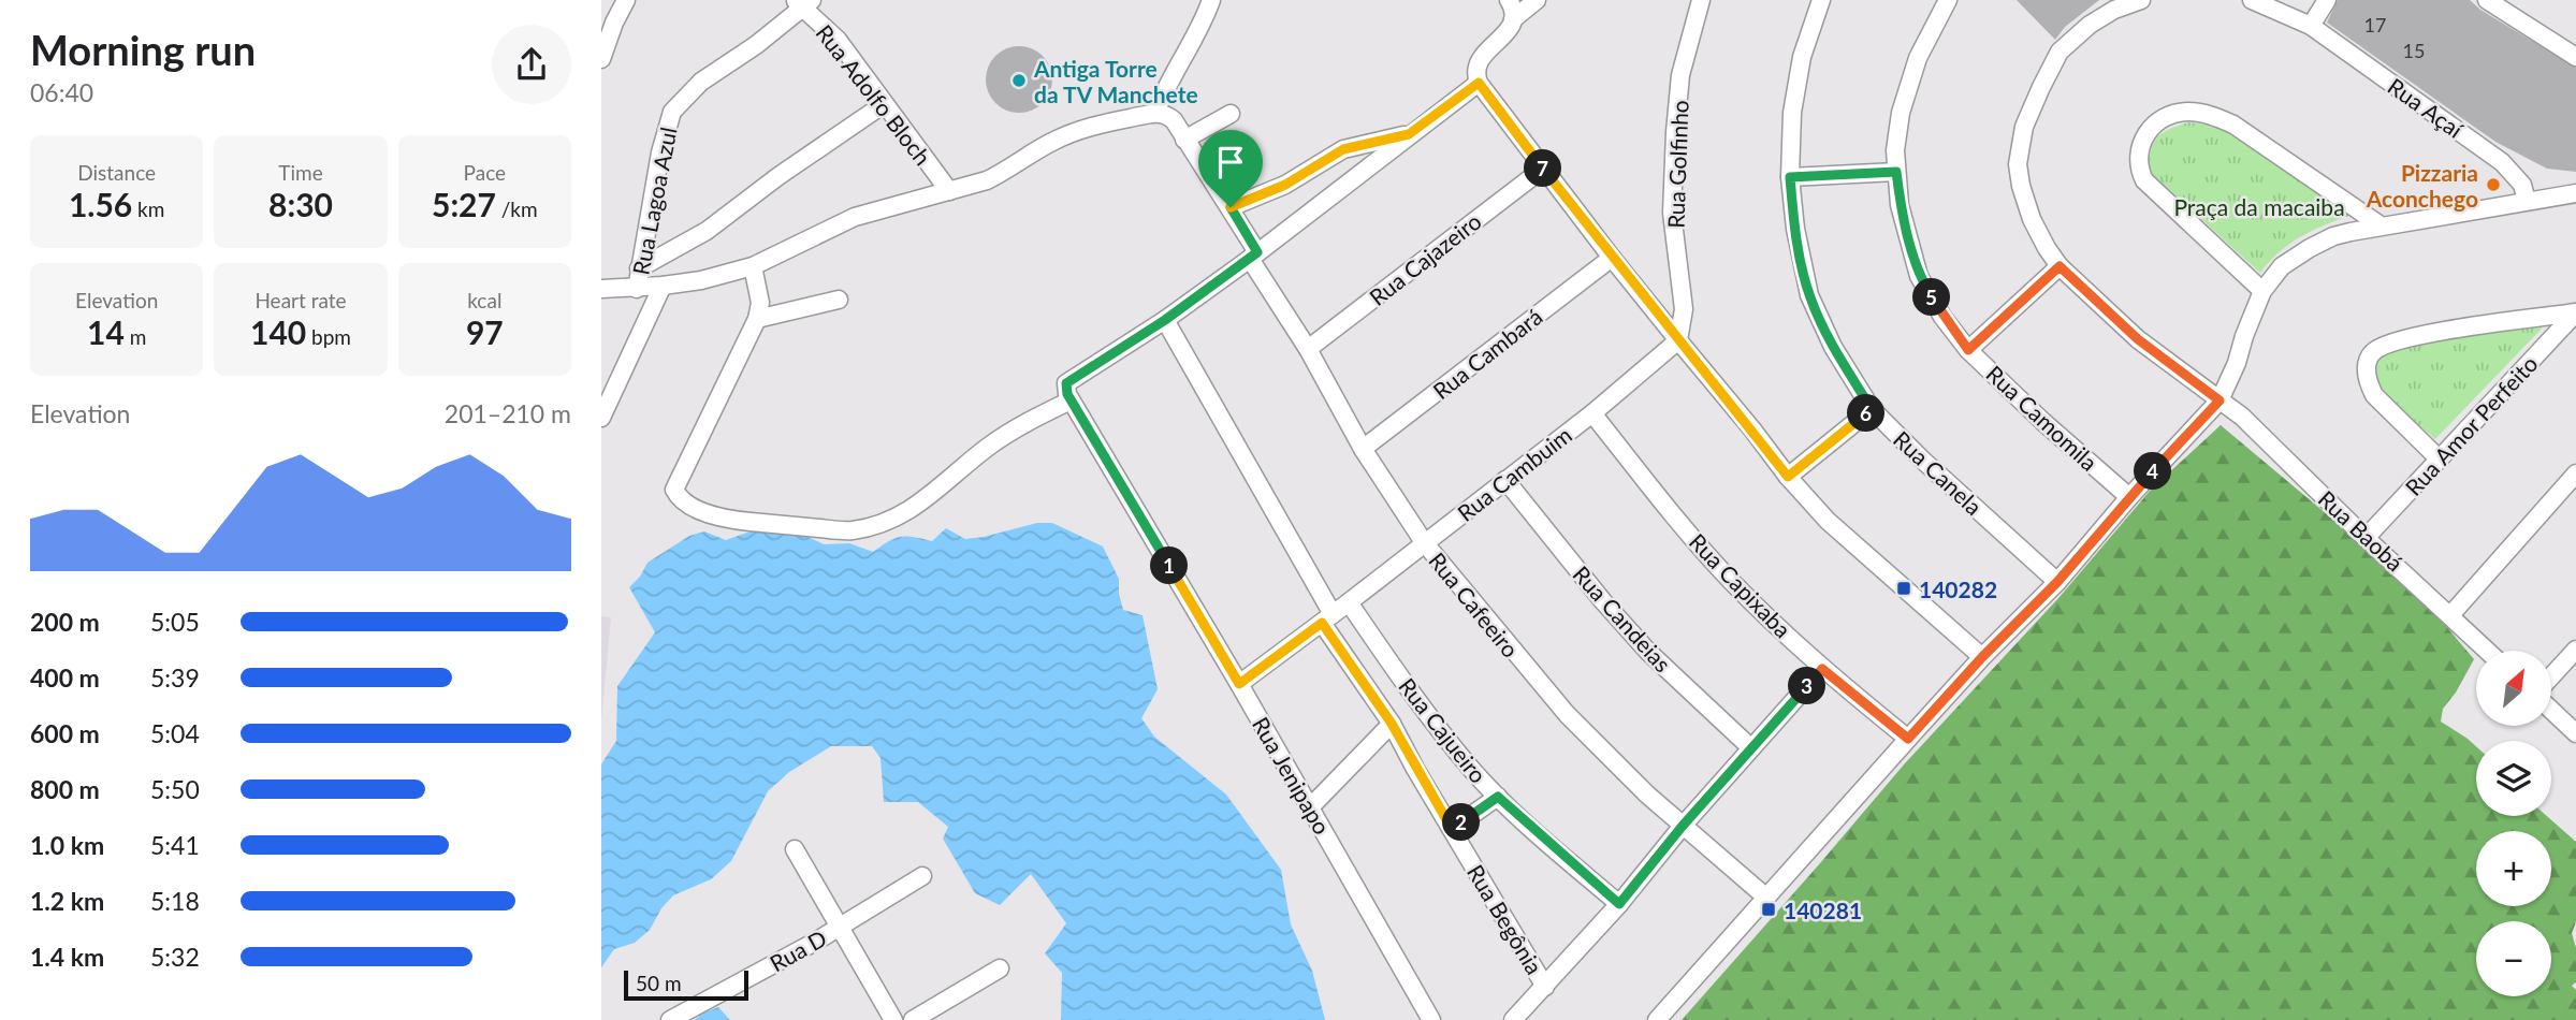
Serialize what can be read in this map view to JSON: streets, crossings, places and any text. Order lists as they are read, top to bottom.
{
  "streets": {
    "street": [
      "Rua Adolfo Bloch",
      "Rua Açaí",
      "Rua Golfinho",
      "Rua Lagoa Azul",
      "Rua Cajazeiro",
      "Rua Cambará",
      "Rua Camomila",
      "Rua Amor Perfeito",
      "Rua Canela",
      "Rua Cambuim",
      "Rua Baobá",
      "Rua Capixaba",
      "Rua Cafeeiro",
      "Rua Candeias",
      "Rua Cajueiro",
      "Rua Jenipapo",
      "Rua Begônia",
      "Rua D"
    ]
  },
  "crossings": [
    ["Rua Adolfo Bloch", "Rua Lagoa Azul"],
    ["Rua Golfinho", "Rua Cambuim"],
    ["Rua Cajazeiro", "Rua Cafeeiro"],
    ["Rua Cambará", "Rua Cafeeiro"],
    ["Rua Amor Perfeito", "Rua Baobá"],
    ["Rua Cambuim", "Rua Capixaba"],
    ["Rua Cambuim", "Rua Cafeeiro"],
    ["Rua Cambuim", "Rua Candeias"],
    ["Rua Cambuim", "Rua Cajueiro"],
    ["Rua Cambuim", "Rua Jenipapo"],
    ["Rua Cambuim", "Rua Begônia"]
  ],
  "parks": ["Praça da macaiba"],
  "places": {
    "other": ["Antiga Torre da TV Manchete", "Pizzaria Aconchego"],
    "transit": ["140282", "140281"]
  },
  "house_numbers": ["17", "15"],
  "scale_bar": "50 m",
  "north": "top right",
  "page": {
    "heading": ["Morning run", "06:40"],
    "stats": [
      ["Distance", "1.56 km"],
      ["Time", "8:30"],
      ["Pace", "5:27 /km"],
      ["Elevation", "14 m"],
      ["Heart rate", "140 bpm"],
      ["kcal", "97"]
    ],
    "pins": [
      "7",
      "5",
      "6",
      "4",
      "1",
      "3",
      "2"
    ],
    "chart": ["Elevation", "201–210 m"],
    "list": [
      {
        "name": "200 m",
        "note": "5:05"
      },
      {
        "name": "400 m",
        "note": "5:39"
      },
      {
        "name": "600 m",
        "note": "5:04"
      },
      {
        "name": "800 m",
        "note": "5:50"
      },
      {
        "name": "1.0 km",
        "note": "5:41"
      },
      {
        "name": "1.2 km",
        "note": "5:18"
      },
      {
        "name": "1.4 km",
        "note": "5:32"
      }
    ],
    "map_buttons": ["+", "−"],
    "scale": "50 m"
  }
}
